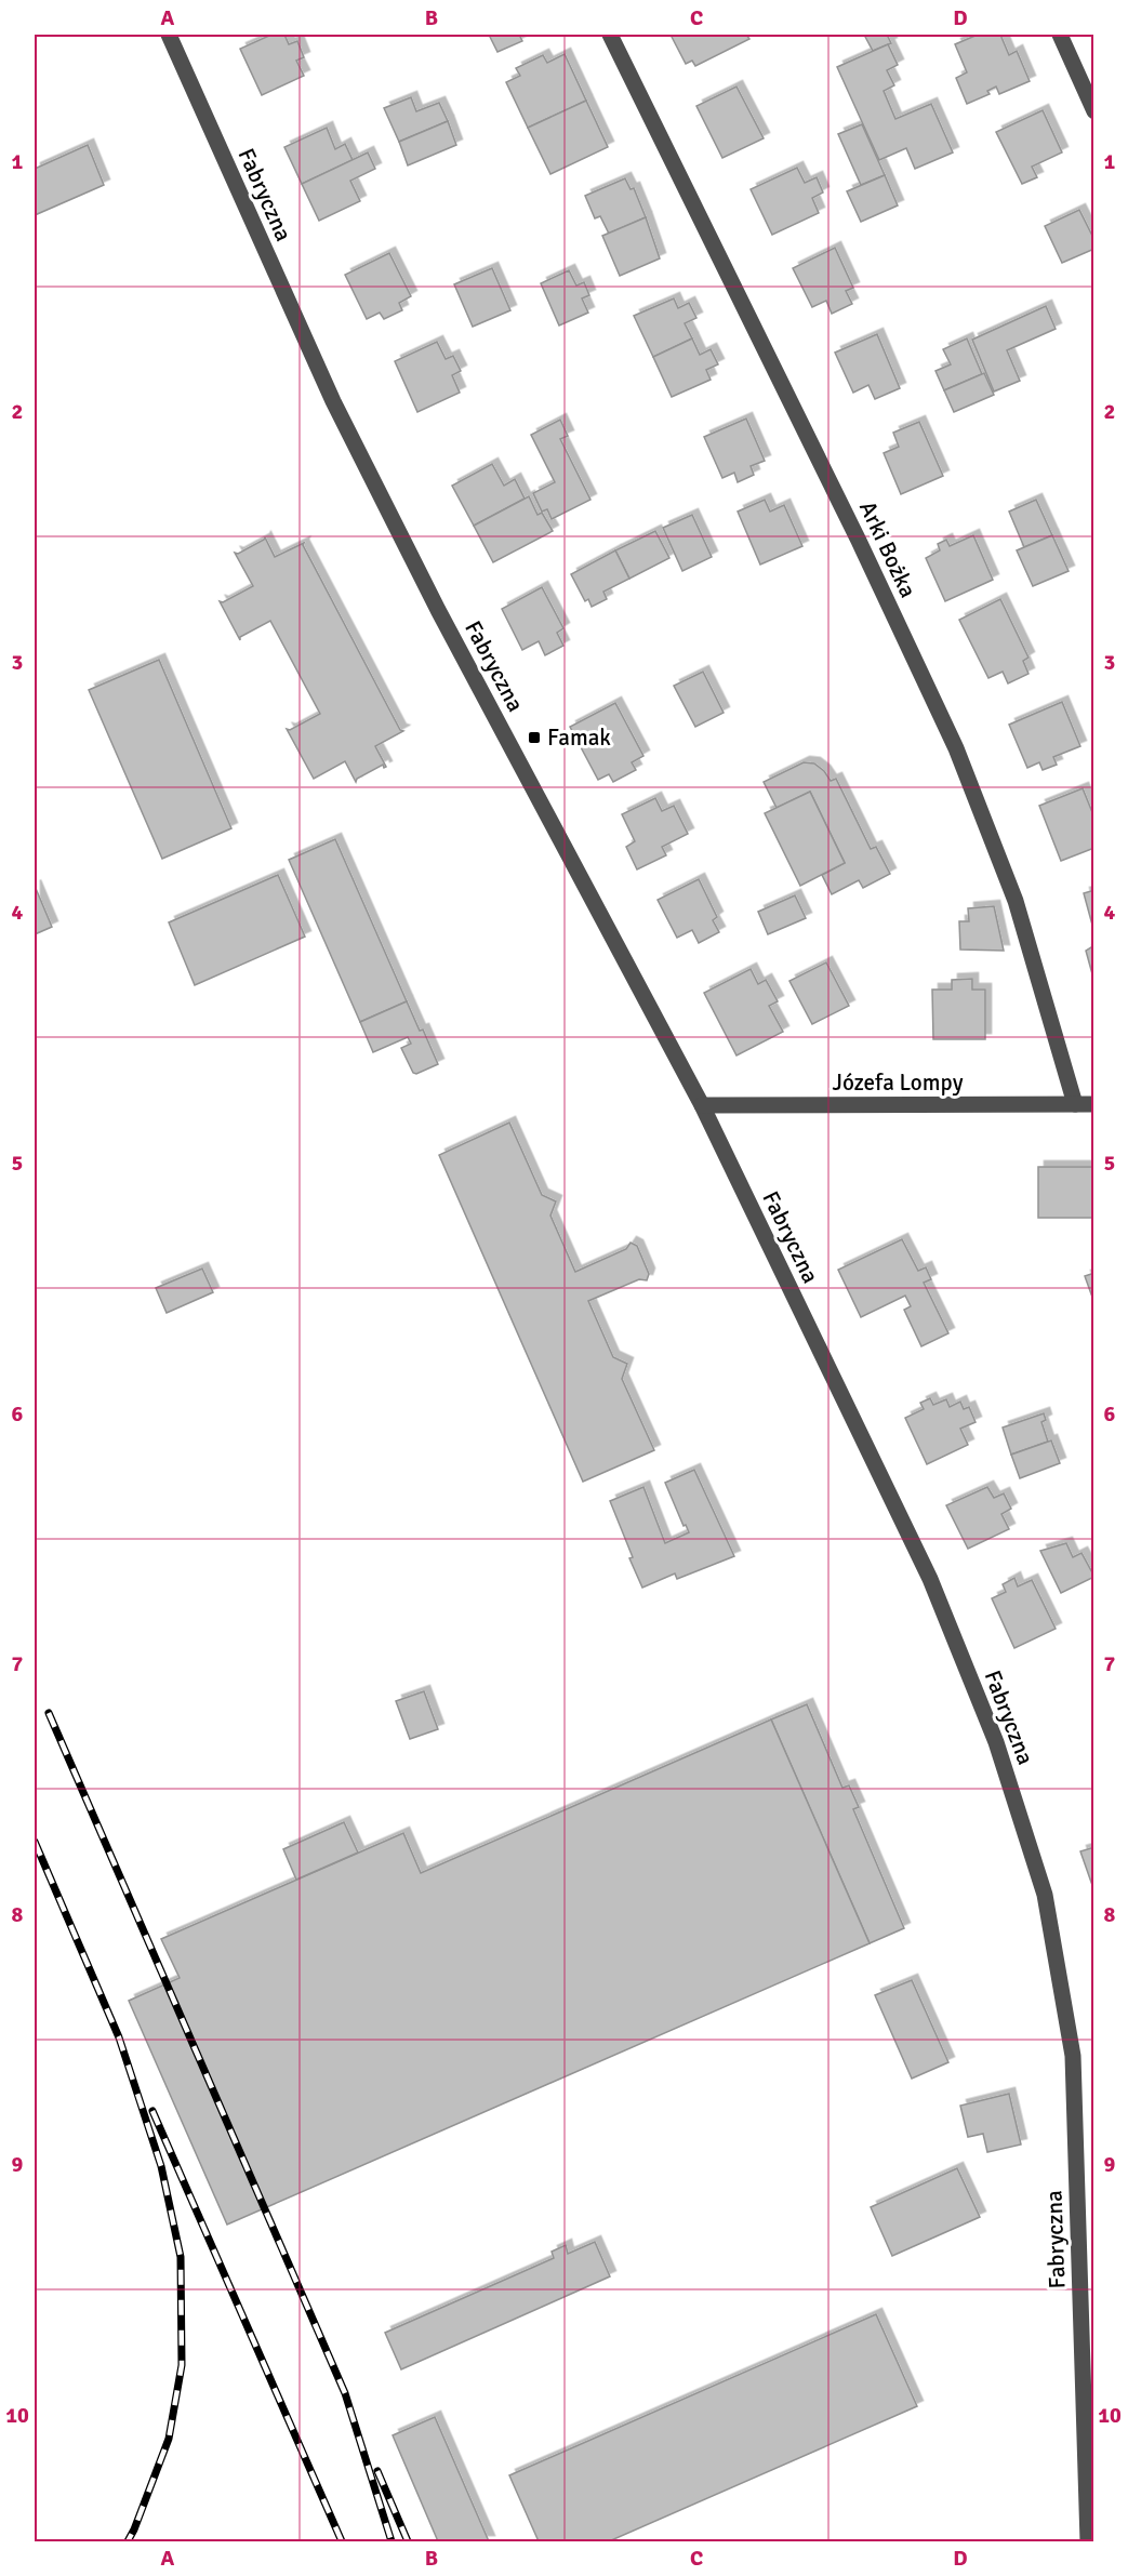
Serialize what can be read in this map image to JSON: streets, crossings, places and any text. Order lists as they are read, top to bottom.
{
  "streets": {
    "street": ["Fabryczna", "Arki Bożka", "Józefa Lompy"]
  },
  "crossings": [
    ["Fabryczna", "Józefa Lompy"],
    ["Arki Bożka", "Józefa Lompy"]
  ],
  "places": {
    "transit": ["Famak"]
  },
  "grid": {
    "columns": [
      "A",
      "B",
      "C",
      "D"
    ],
    "rows": [
      "1",
      "2",
      "3",
      "4",
      "5",
      "6",
      "7",
      "8",
      "9",
      "10"
    ]
  }
}
